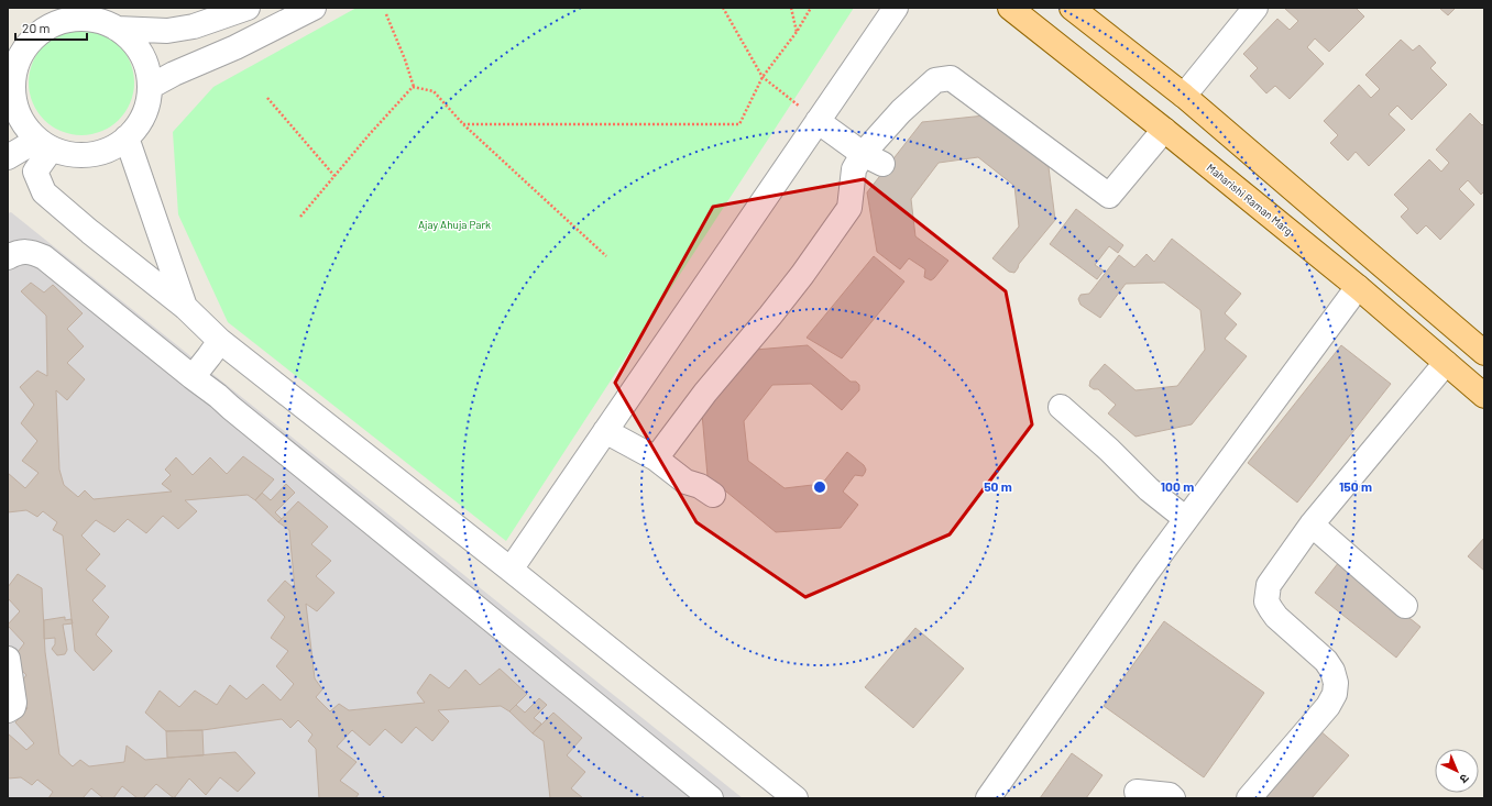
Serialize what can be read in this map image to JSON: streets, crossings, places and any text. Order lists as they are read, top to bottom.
{
  "streets": {
    "main road": ["Maharishi Raman Marg"]
  },
  "parks": ["Ajay Ahuja Park"],
  "scale_bar": "20 m",
  "north": "bottom right",
  "rings": ["50 m", "100 m", "150 m"]
}
